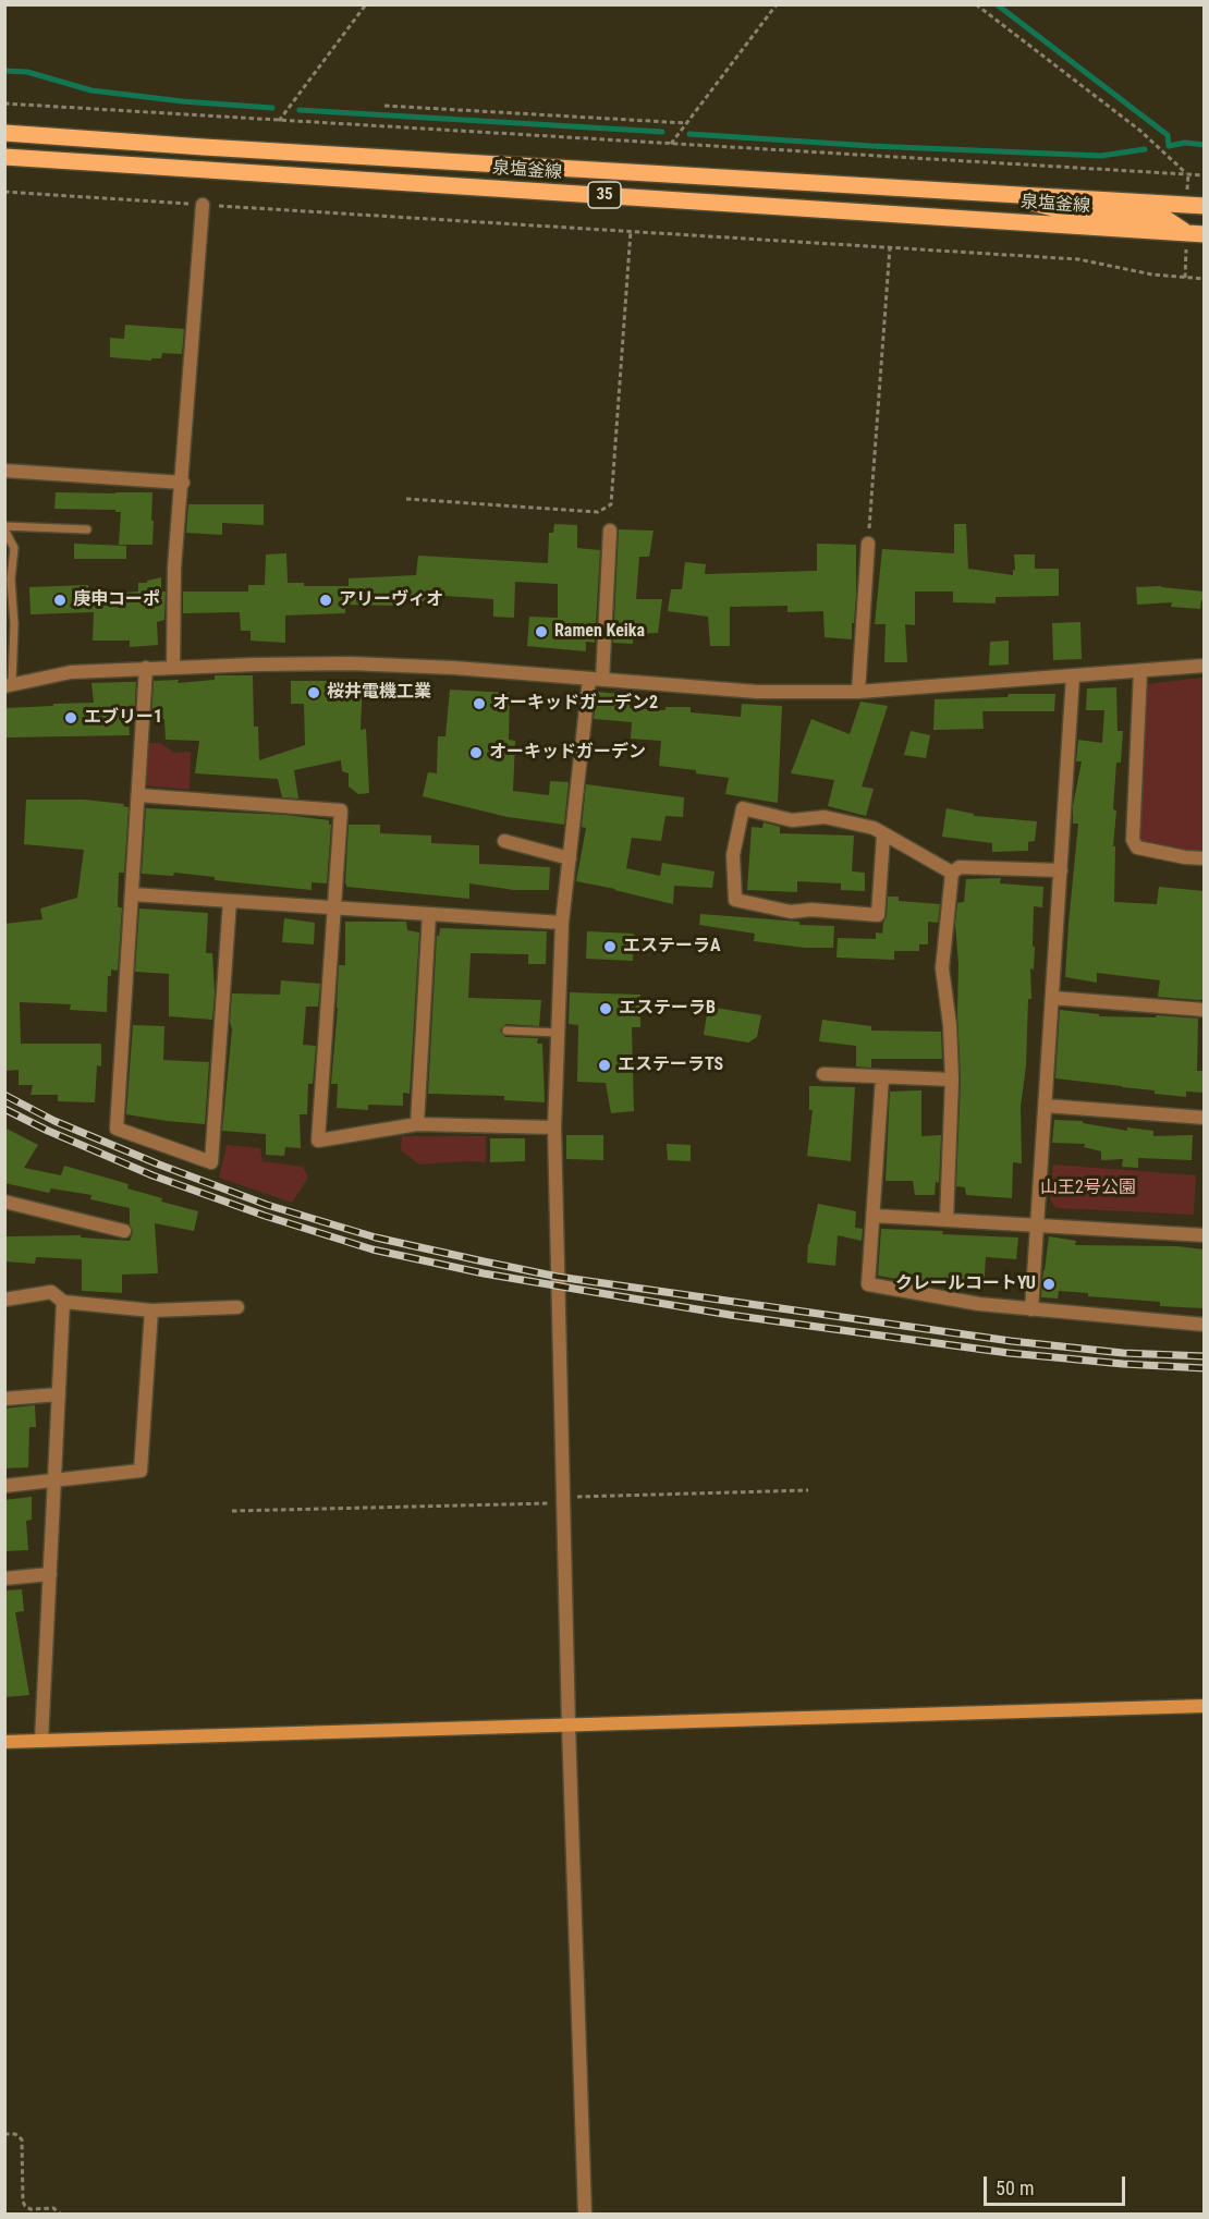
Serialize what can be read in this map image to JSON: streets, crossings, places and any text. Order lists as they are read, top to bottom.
{
  "streets": {
    "main road": ["泉塩釜線", "35"]
  },
  "parks": ["山王2号公園"],
  "places": [
    "庚申コーポ",
    "アリーヴィオ",
    "Ramen Keika",
    "桜井電機工業",
    "オーキッドガーデン2",
    "エブリー1",
    "オーキッドガーデン",
    "エステーラA",
    "エステーラB",
    "エステーラTS",
    "クレールコートYU"
  ],
  "scale_bar": "50 m"
}
